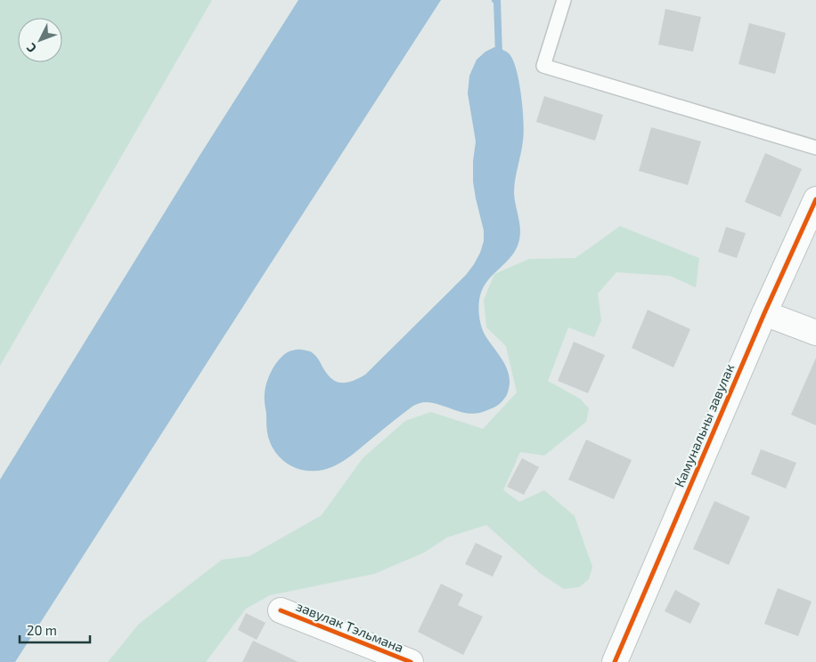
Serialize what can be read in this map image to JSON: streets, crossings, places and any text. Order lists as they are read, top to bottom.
{
  "streets": {
    "street": ["Камунальны завулак", "завулак Тэльмана"]
  },
  "scale_bar": "20 m",
  "north": "bottom left"
}
